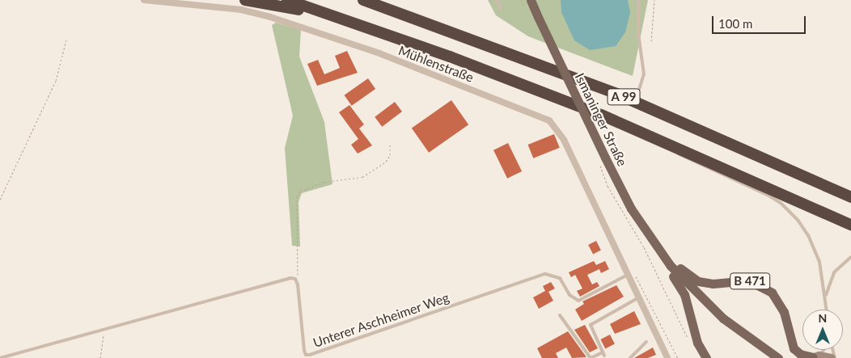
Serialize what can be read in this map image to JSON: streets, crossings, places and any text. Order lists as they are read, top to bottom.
{
  "streets": {
    "highway": ["A 99"],
    "main road": ["Ismaninger Straße", "B 471"],
    "street": ["Mühlenstraße"],
    "lane": ["Unterer Aschheimer Weg"]
  },
  "crossings": [
    ["Mühlenstraße", "Unterer Aschheimer Weg"],
    ["Ismaninger Straße", "B 471"]
  ],
  "scale_bar": "100 m",
  "north": "top"
}
